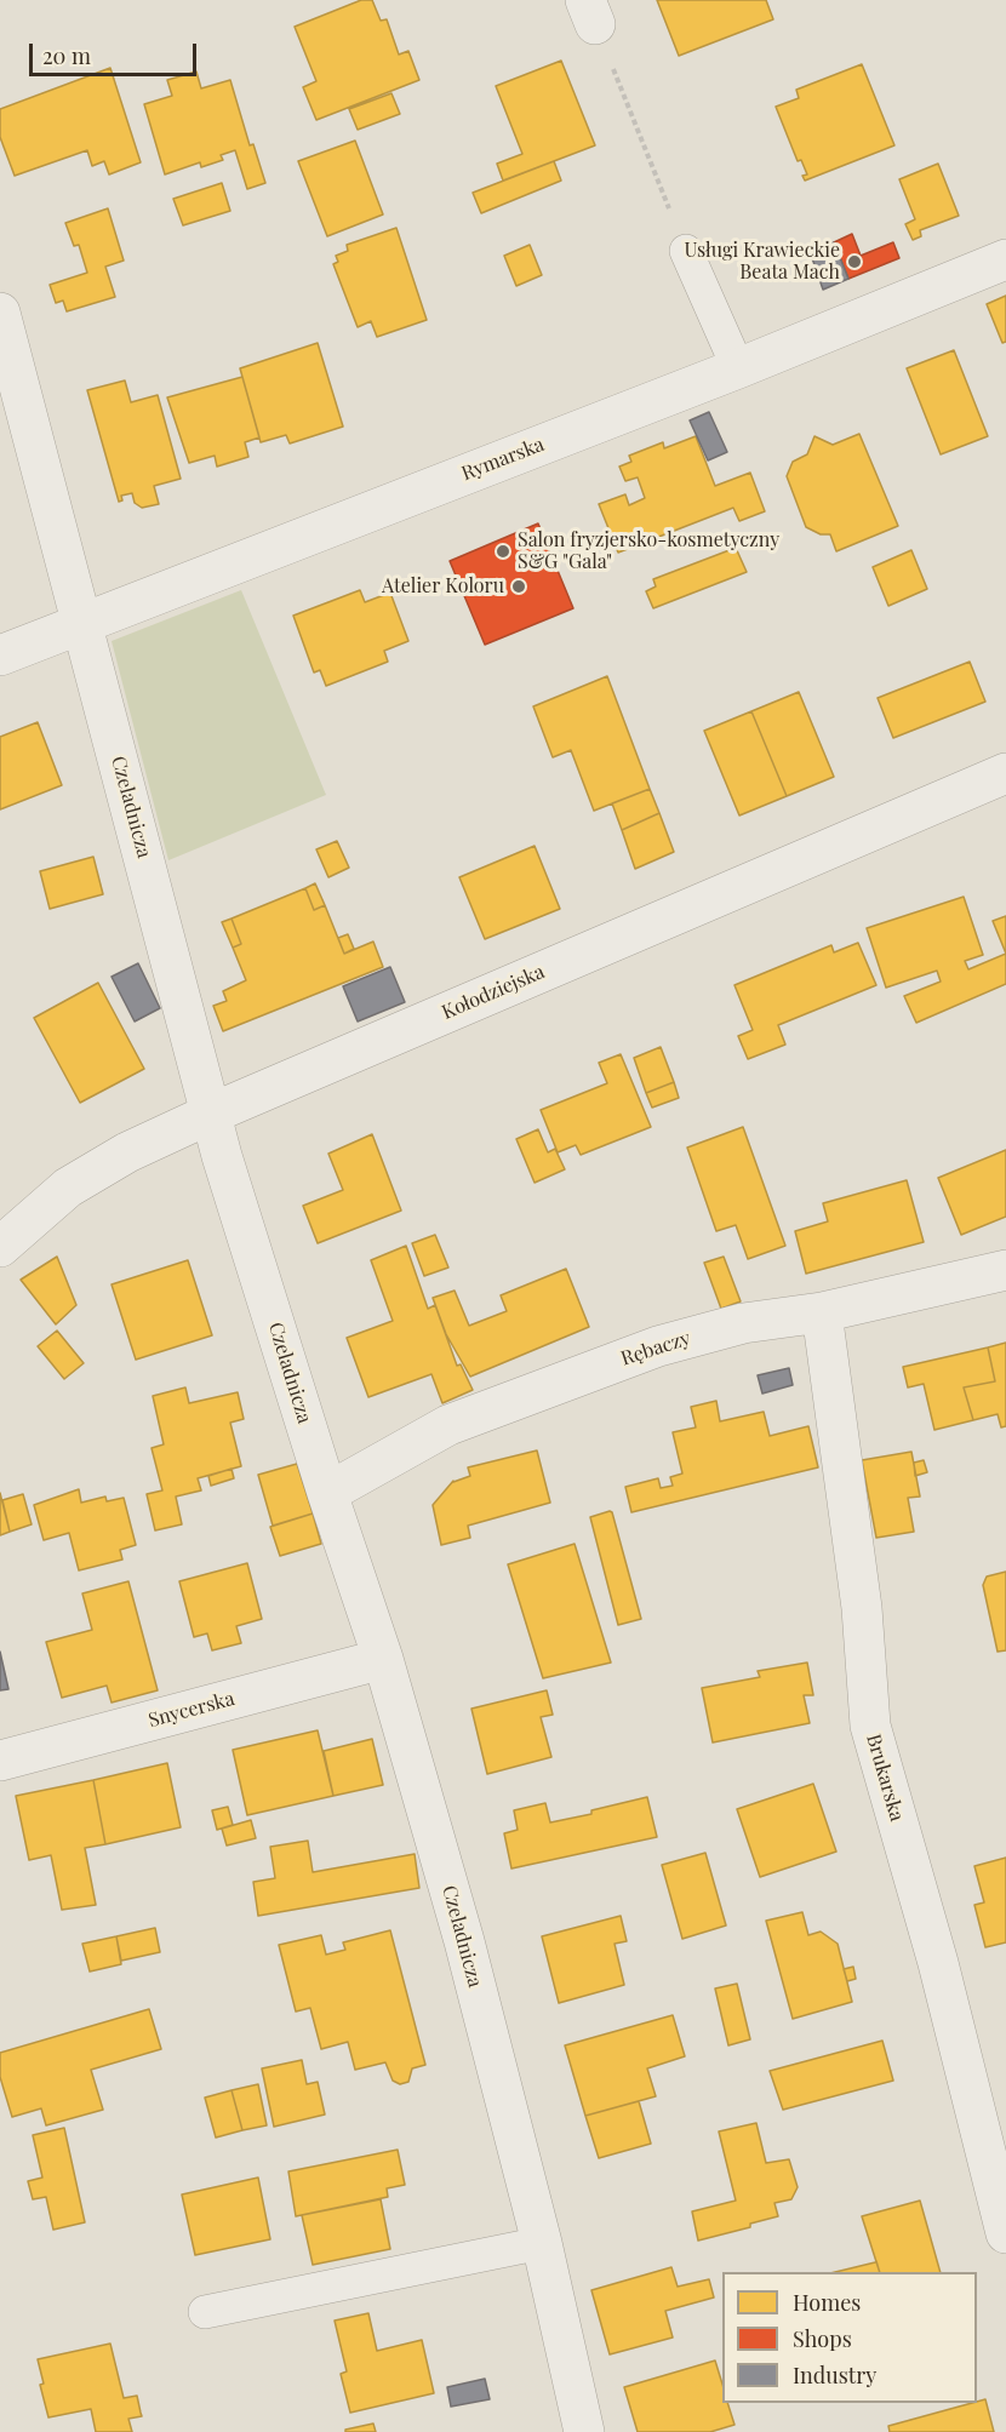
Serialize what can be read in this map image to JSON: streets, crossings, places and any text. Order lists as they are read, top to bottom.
{
  "streets": {
    "street": [
      "Rymarska",
      "Czeladnicza",
      "Kołodziejska",
      "Rębaczy",
      "Snycerska",
      "Brukarska"
    ]
  },
  "crossings": [
    ["Rymarska", "Czeladnicza"],
    ["Czeladnicza", "Kołodziejska"],
    ["Czeladnicza", "Rębaczy"],
    ["Czeladnicza", "Snycerska"],
    ["Rębaczy", "Brukarska"]
  ],
  "places": ["Usługi Krawieckie Beata Mach", "Salon fryzjersko-kosmetyczny S&G \"Gala\"", "Atelier Koloru"],
  "legend": ["Homes", "Shops", "Industry"],
  "scale_bar": "20 m"
}
